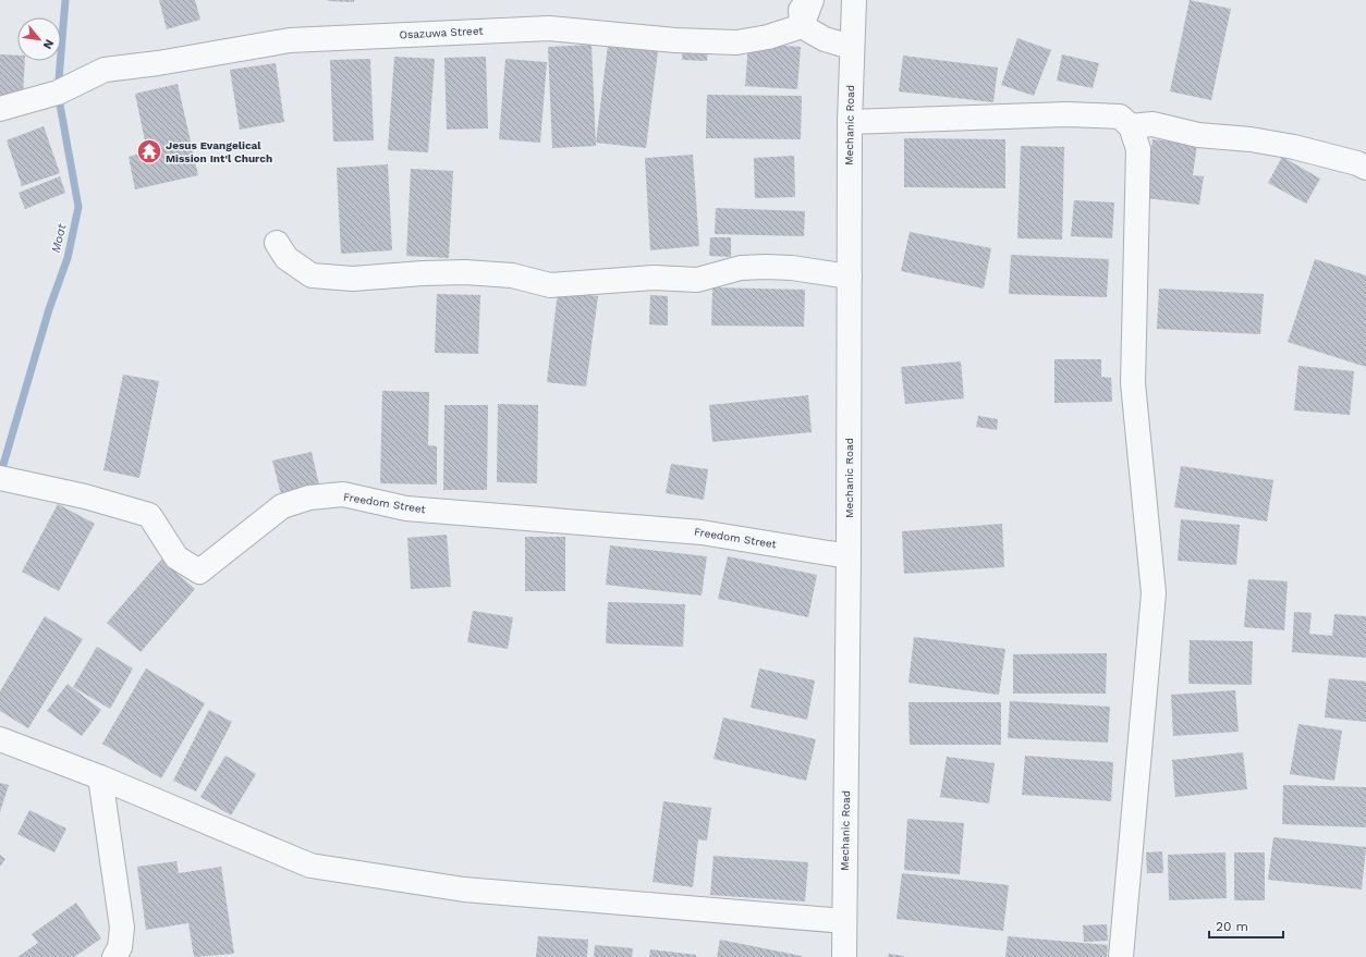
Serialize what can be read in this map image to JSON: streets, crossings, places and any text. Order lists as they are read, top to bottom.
{
  "streets": {
    "street": ["Osazuwa Street", "Mechanic Road", "Freedom Street"]
  },
  "crossings": [
    ["Mechanic Road", "Freedom Street"]
  ],
  "water": ["Moat"],
  "places": {
    "temple": ["Jesus Evangelical Mission Int'l Church"]
  },
  "scale_bar": "20 m",
  "north": "bottom right"
}
